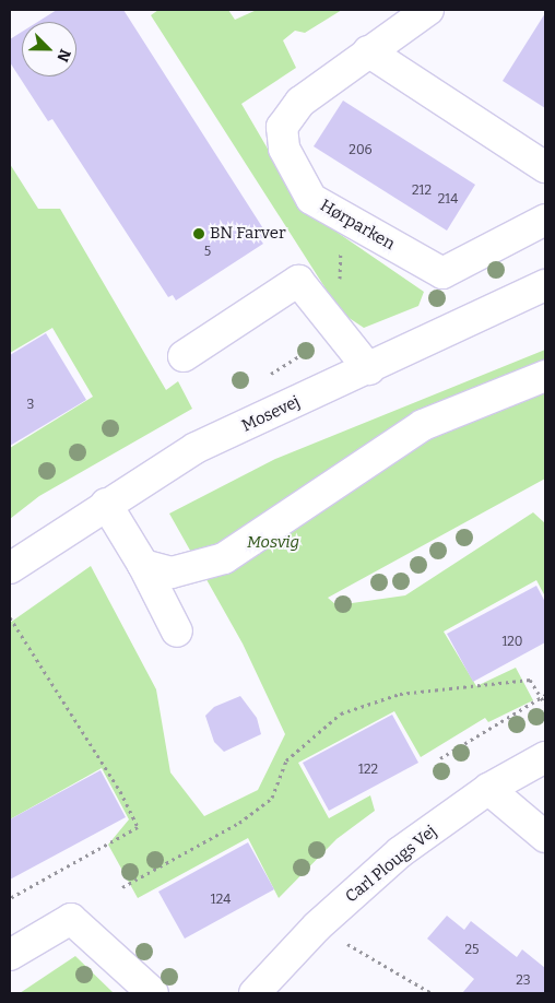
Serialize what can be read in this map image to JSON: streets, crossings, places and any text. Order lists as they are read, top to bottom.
{
  "streets": {
    "street": ["Hørparken", "Mosevej", "Carl Plougs Vej"]
  },
  "parks": ["Mosvig"],
  "places": ["BN Farver"],
  "house_numbers": [
    "206",
    "212",
    "214",
    "5",
    "3",
    "120",
    "122",
    "124",
    "25",
    "23"
  ],
  "north": "bottom right"
}
